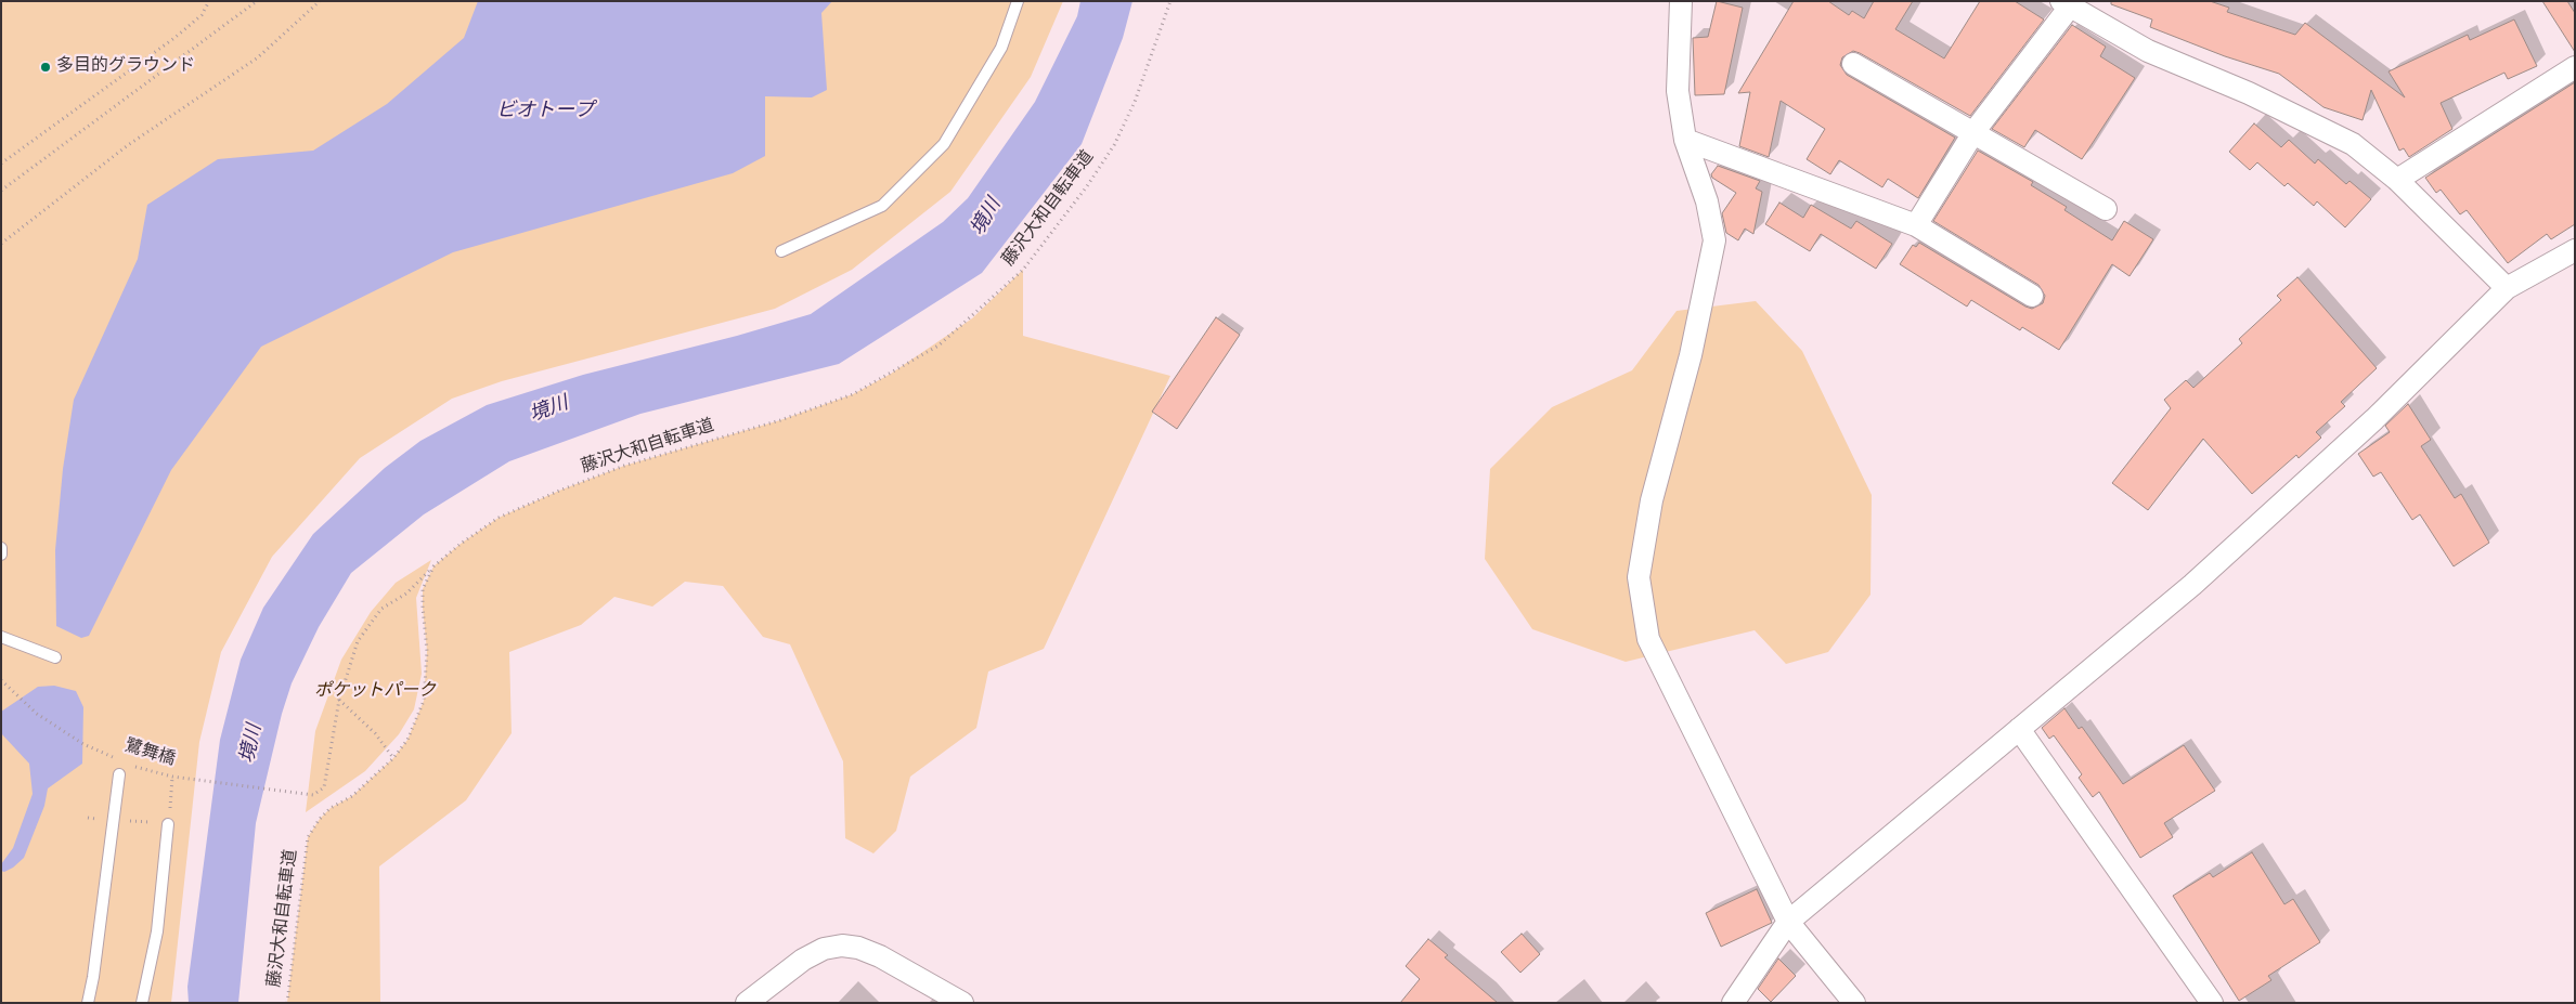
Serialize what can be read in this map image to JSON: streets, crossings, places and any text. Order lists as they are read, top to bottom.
{
  "streets": {
    "path": ["藤沢大和自転車道", "鷺舞橋"]
  },
  "water": ["ビオトープ", "境川"],
  "parks": ["ポケットパーク"],
  "places": ["多目的グラウンド"]
}
